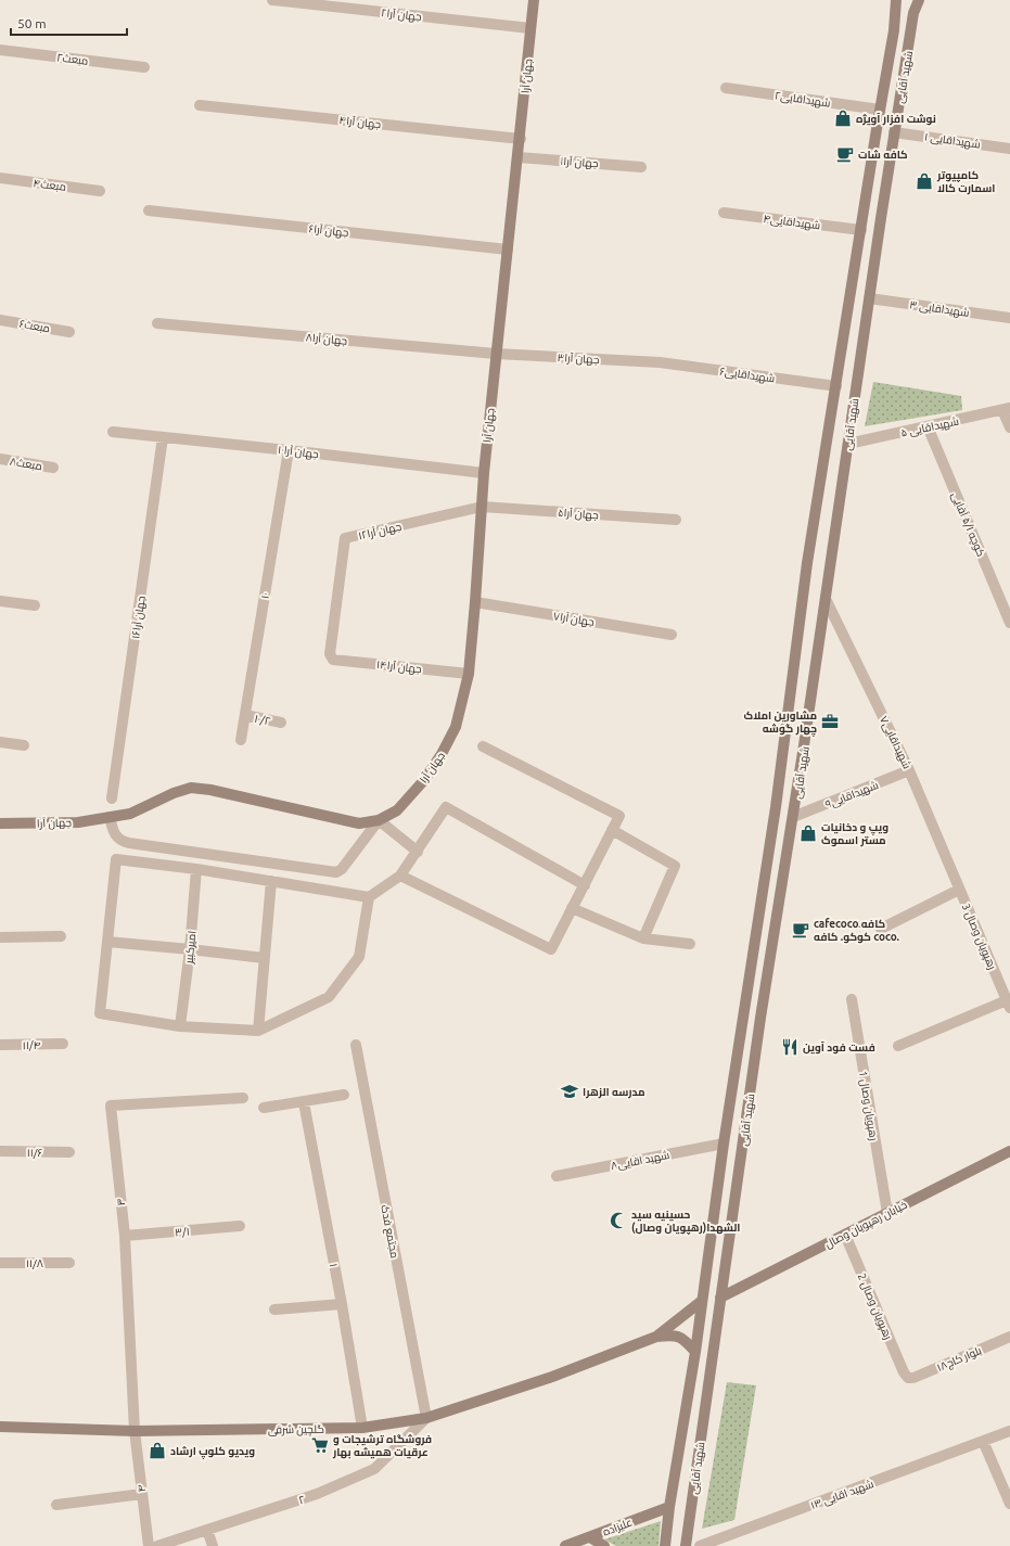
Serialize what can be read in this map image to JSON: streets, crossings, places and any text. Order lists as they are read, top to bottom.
{
  "streets": {
    "main road": [
      "جهان آرا",
      "شهید آقایی",
      "خیابان رهپویان وصال",
      "گلچین شرقی",
      "علیزاده"
    ],
    "street": [
      "جهان آرا۲",
      "مبعث۲",
      "شهیداقایی۲",
      "جهان آرا۴",
      "۱ شهیداقایی",
      "جهان آرا۱",
      "مبعث۴",
      "شهیداقایی۴",
      "جهان آرا۶",
      "۳ شهیداقایی",
      "مبعث۶",
      "جهان آرا۸",
      "جهان آرا۳",
      "شهیداقایی۶",
      "۵ شهیداقایی",
      "جهان آرا۱۰",
      "مبعث۸",
      "جهان آرا۵",
      "کوچه ۵/۱ آقایی",
      "جهان آرا۱۲",
      "۱۰",
      "جهان آرا۱۶",
      "جهان آرا۷",
      "جهان آرا۱۴",
      "۱۰/۲",
      "شهیداقایی۷",
      "شهیداقایی۹",
      "3 رهپویان وصال",
      "امیرکبیر",
      "۱۱/۴",
      "1 رهپویان وصال",
      "۱۱/۶",
      "شهید اقایی۸",
      "۳",
      "۳/۱",
      "مجتمع فدک",
      "۱۱/۸",
      "۱",
      "2 رهپویان وصال",
      "بلوار کاج۱۸",
      "۴",
      "شهید اقایی ۱۳",
      "۲"
    ]
  },
  "crossings": [
    ["جهان آرا۲", "جهان آرا"],
    ["جهان آرا", "جهان آرا۴"],
    ["جهان آرا", "جهان آرا۱"],
    ["جهان آرا", "جهان آرا۶"],
    ["جهان آرا", "جهان آرا۸"],
    ["جهان آرا", "جهان آرا۳"],
    ["جهان آرا", "جهان آرا۱۰"],
    ["جهان آرا", "جهان آرا۵"],
    ["جهان آرا", "جهان آرا۱۲"],
    ["جهان آرا", "جهان آرا۷"],
    ["جهان آرا", "جهان آرا۱۴"],
    ["شهید آقایی", "شهیداقایی۲"],
    ["شهید آقایی", "۱ شهیداقایی"],
    ["شهید آقایی", "شهیداقایی۴"],
    ["شهید آقایی", "۳ شهیداقایی"],
    ["شهید آقایی", "شهیداقایی۶"],
    ["شهید آقایی", "۵ شهیداقایی"],
    ["شهید آقایی", "شهیداقایی۷"],
    ["شهید آقایی", "شهیداقایی۹"],
    ["شهید آقایی", "شهید اقایی۸"],
    ["شهید آقایی", "خیابان رهپویان وصال"],
    ["شهید آقایی", "علیزاده"],
    ["جهان آرا۸", "جهان آرا۳"],
    ["جهان آرا۳", "شهیداقایی۶"],
    ["۵ شهیداقایی", "کوچه ۵/۱ آقایی"],
    ["جهان آرا۱۰", "۱۰"],
    ["جهان آرا۱۰", "جهان آرا۱۶"],
    ["جهان آرا۵", "جهان آرا۱۲"],
    ["جهان آرا۱۲", "جهان آرا۱۴"],
    ["۱۰", "۱۰/۲"],
    ["شهیداقایی۷", "شهیداقایی۹"],
    ["شهیداقایی۷", "3 رهپویان وصال"],
    ["1 رهپویان وصال", "خیابان رهپویان وصال"],
    ["۳", "۳/۱"],
    ["۳", "گلچین شرقی"],
    ["۳", "۴"],
    ["خیابان رهپویان وصال", "2 رهپویان وصال"],
    ["مجتمع فدک", "گلچین شرقی"],
    ["مجتمع فدک", "۲"],
    ["۱", "گلچین شرقی"],
    ["2 رهپویان وصال", "بلوار کاج۱۸"],
    ["گلچین شرقی", "۴"],
    ["گلچین شرقی", "۲"]
  ],
  "places": {
    "shop": [
      "نوشت افزار آویژه",
      "کامپیوتر اسمارت کالا",
      "ویپ و دخانیات مستر اسموک",
      "ویدیو کلوپ ارشاد"
    ],
    "cafe": ["کافه شات", "cafecoco.کافه کوکو. کافه coco."],
    "office": ["مشاورین املاک چهار گوشه"],
    "restaurant": ["فست فود آوین"],
    "school or university": ["مدرسه الزهرا"],
    "mosque": ["حسینیه سید الشهدا(رهپویان وصال)"],
    "supermarket": ["فروشگاه ترشیجات و عرقیات همیشه بهار"]
  },
  "scale_bar": "50 m"
}
